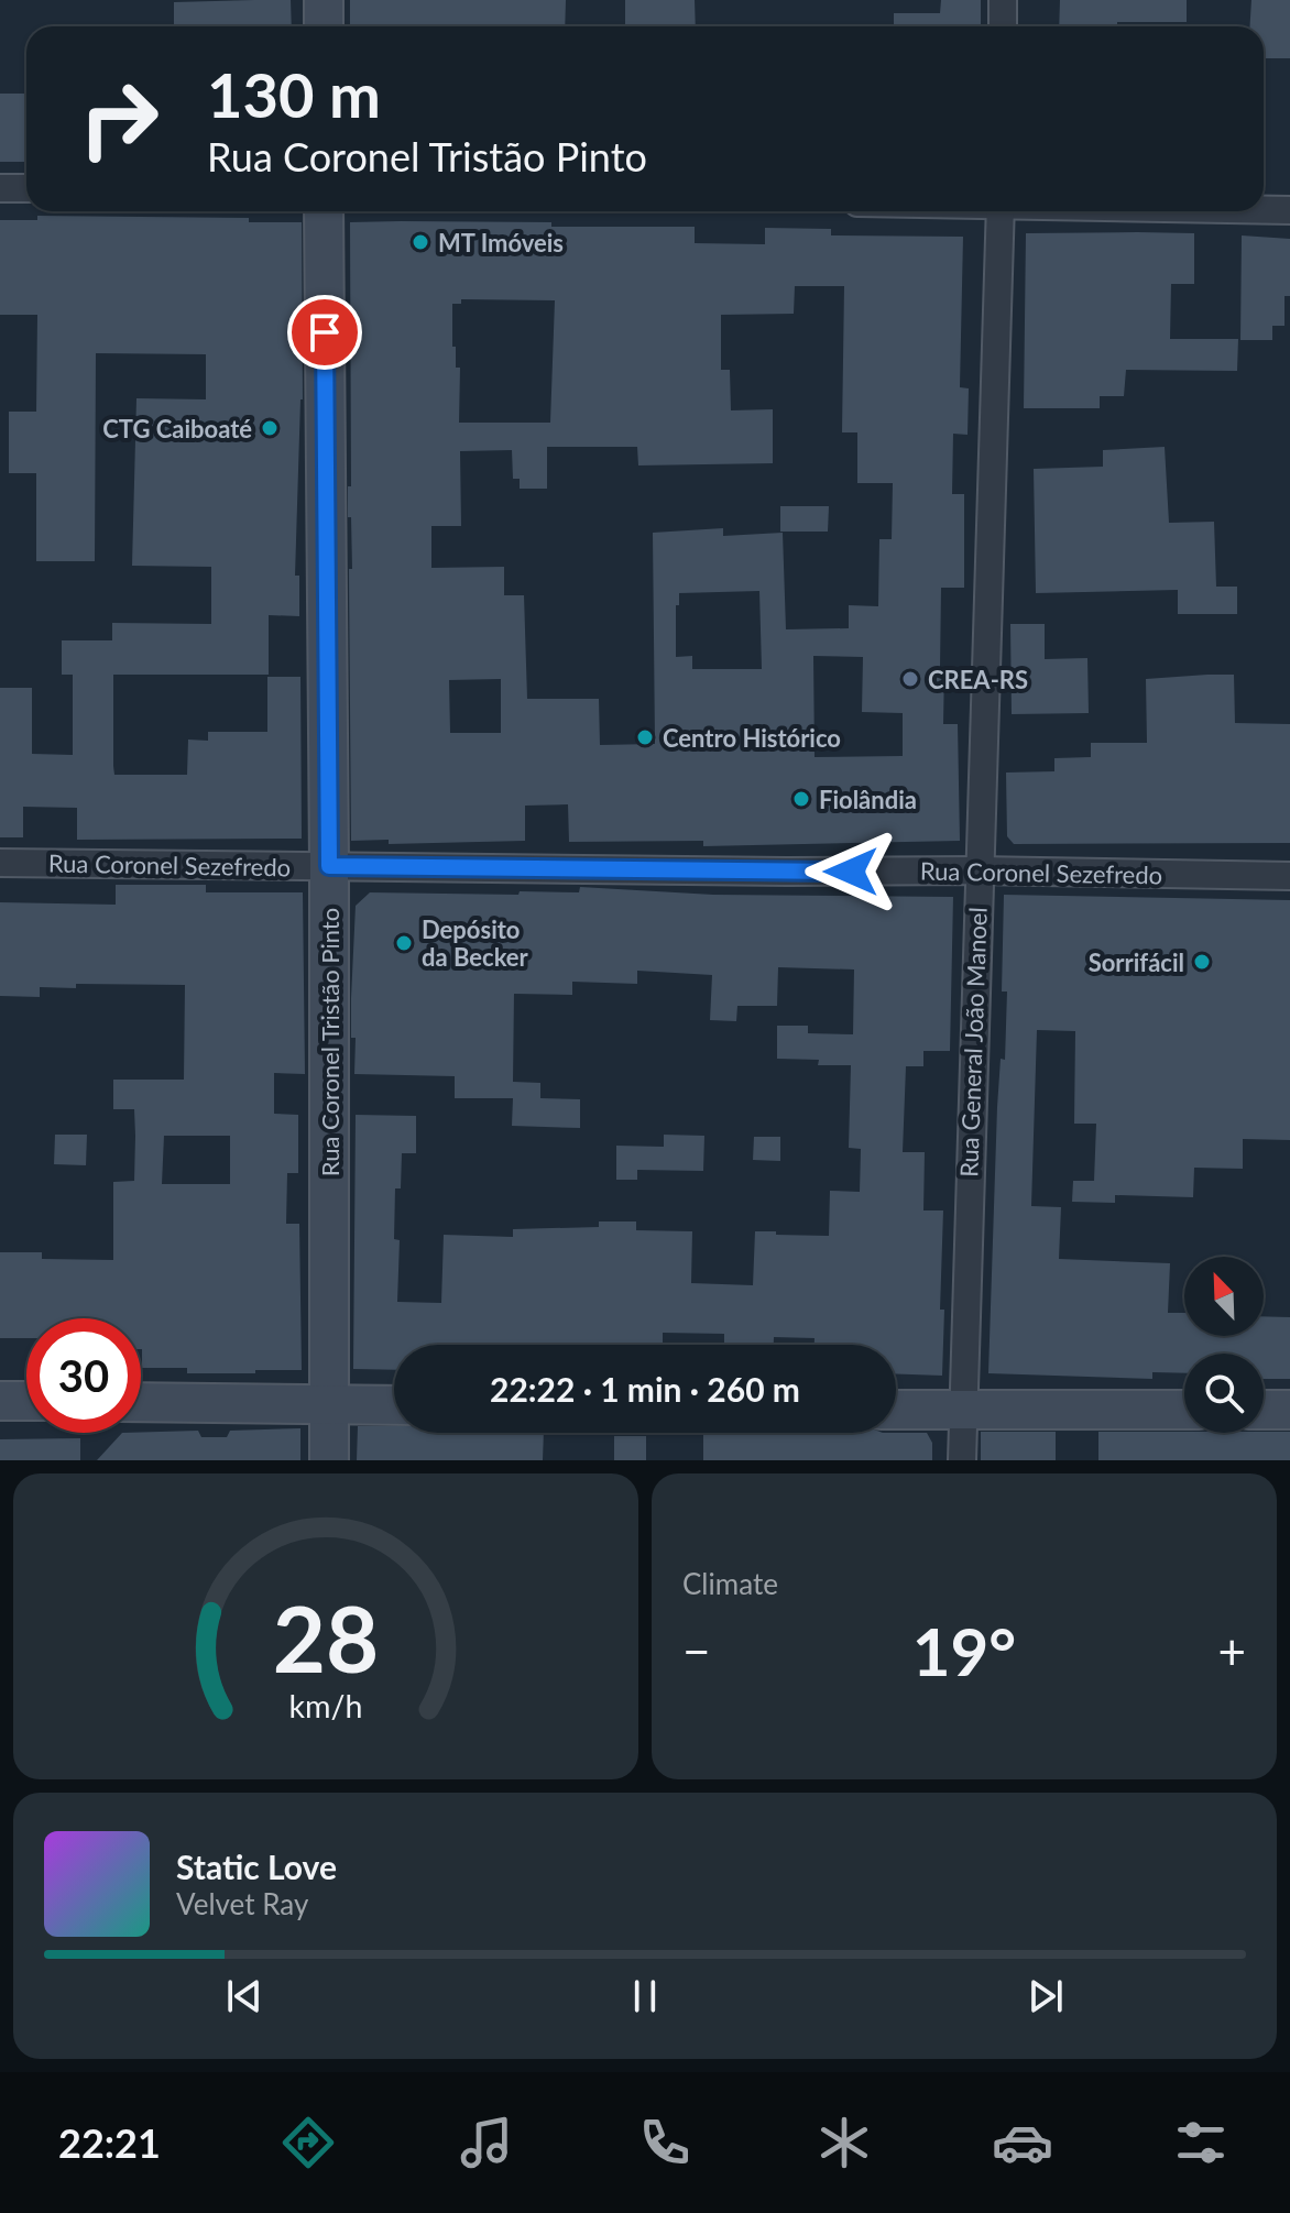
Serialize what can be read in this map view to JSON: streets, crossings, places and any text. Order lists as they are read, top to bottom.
{
  "streets": {
    "main road": ["Rua Coronel Tristão Pinto"],
    "street": ["Rua Coronel Sezefredo", "Rua General João Manoel"]
  },
  "crossings": [
    ["Rua Coronel Sezefredo", "Rua Coronel Tristão Pinto"],
    ["Rua Coronel Sezefredo", "Rua General João Manoel"]
  ],
  "places": [
    "MT Imóveis",
    "CTG Caiboaté",
    "CREA-RS",
    "Centro Histórico",
    "Fiolândia",
    "Depósito da Becker",
    "Sorrifácil"
  ],
  "north": "top left",
  "page": {
    "turn": ["130 m", "Rua Coronel Tristão Pinto"],
    "limit": "30",
    "trip": "22:22 · 1 min · 260 m",
    "tile": "Climate",
    "heat": ["−", "19°", "+"],
    "song": ["Static Love", "Velvet Ray"],
    "tabs": "22:21",
    "gauge": ["28", "km/h"]
  }
}
